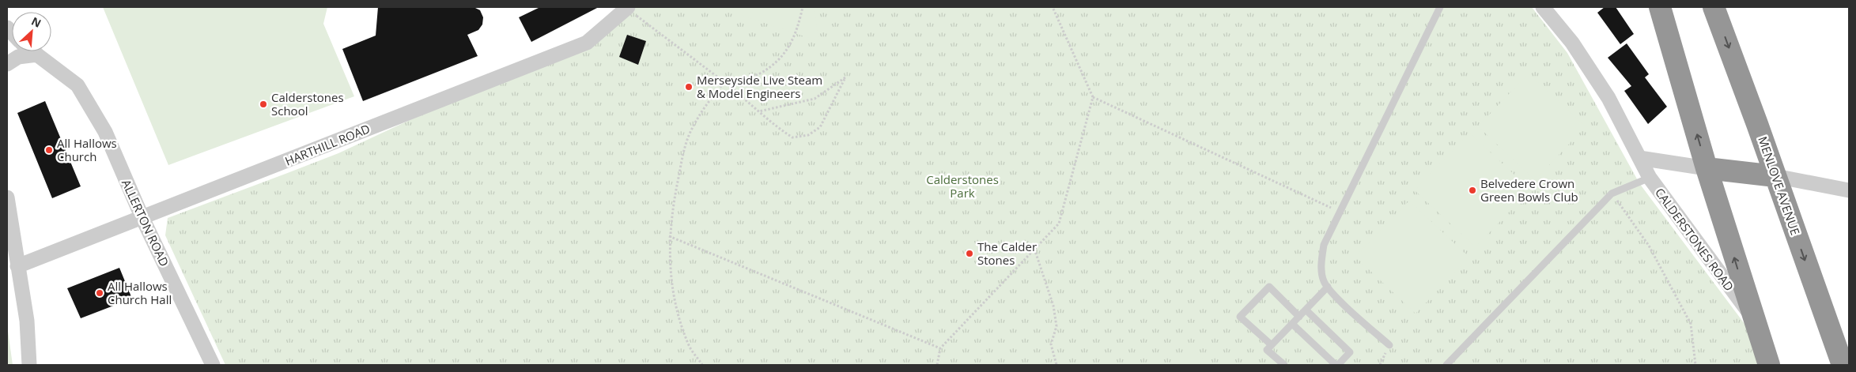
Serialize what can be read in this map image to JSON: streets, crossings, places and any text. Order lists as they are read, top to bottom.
{
  "streets": {
    "highway": ["MENLOVE AVENUE"],
    "street": ["HARTHILL ROAD", "ALLERTON ROAD", "CALDERSTONES ROAD"]
  },
  "crossings": [
    ["HARTHILL ROAD", "ALLERTON ROAD"]
  ],
  "parks": ["Calderstones Park"],
  "places": [
    "Merseyside Live Steam & Model Engineers",
    "Calderstones School",
    "All Hallows Church",
    "Belvedere Crown Green Bowls Club",
    "The Calder Stones",
    "All Hallows Church Hall"
  ],
  "north": "top right"
}
